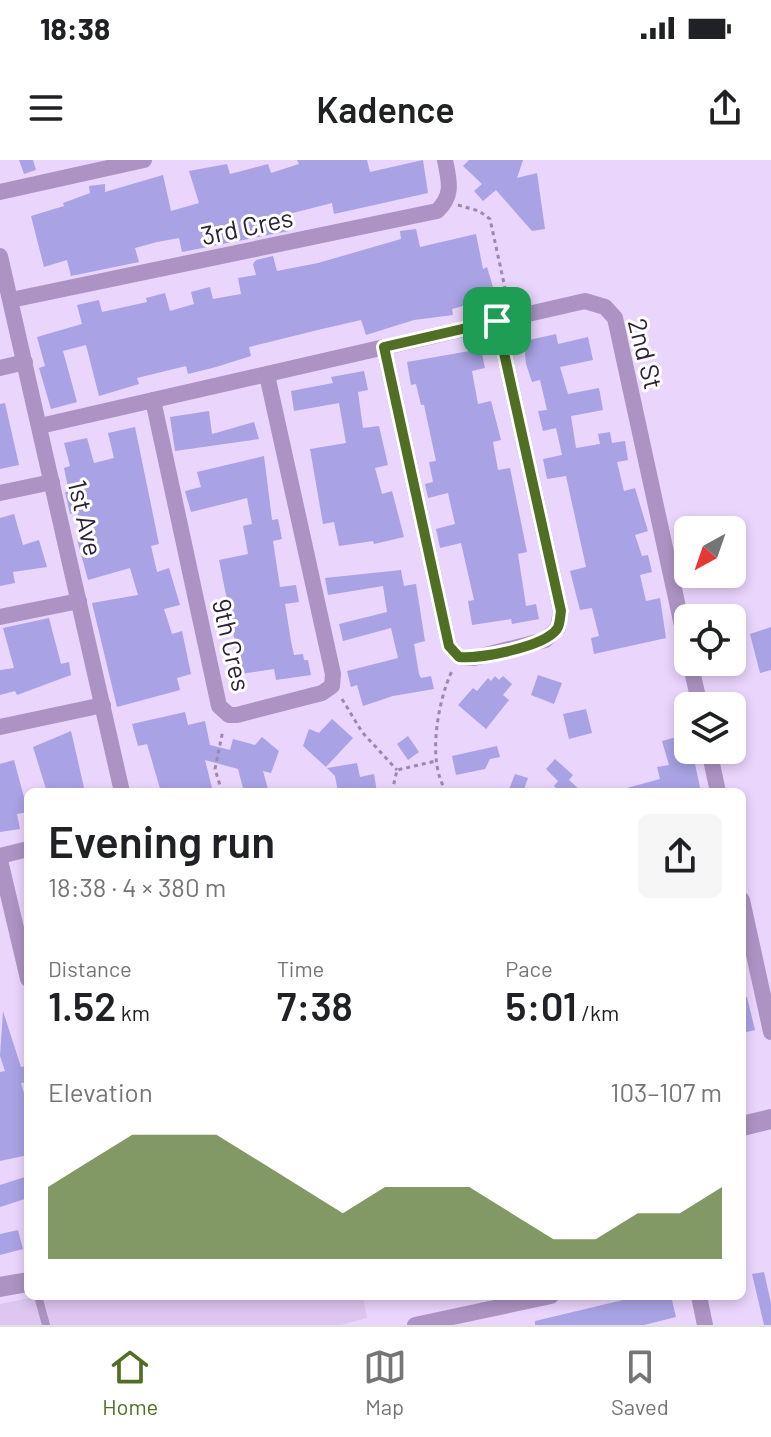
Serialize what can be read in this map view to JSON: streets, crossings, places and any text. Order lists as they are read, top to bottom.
{
  "streets": {
    "street": [
      "3rd Cres",
      "2nd St",
      "1st Ave",
      "9th Cres"
    ]
  },
  "crossings": [
    ["3rd Cres", "1st Ave"],
    ["2nd St", "1st Ave"],
    ["2nd St", "9th Cres"]
  ],
  "north": "bottom left",
  "page": {
    "status": "18:38",
    "header": "Kadence",
    "heading": ["Evening run", "18:38 · 4 × 380 m"],
    "stats": [
      ["Distance", "1.52 km"],
      ["Time", "7:38"],
      ["Pace", "5:01 /km"]
    ],
    "chart": ["Elevation", "103–107 m"],
    "tabs": ["Home", "Map", "Saved"]
  }
}
